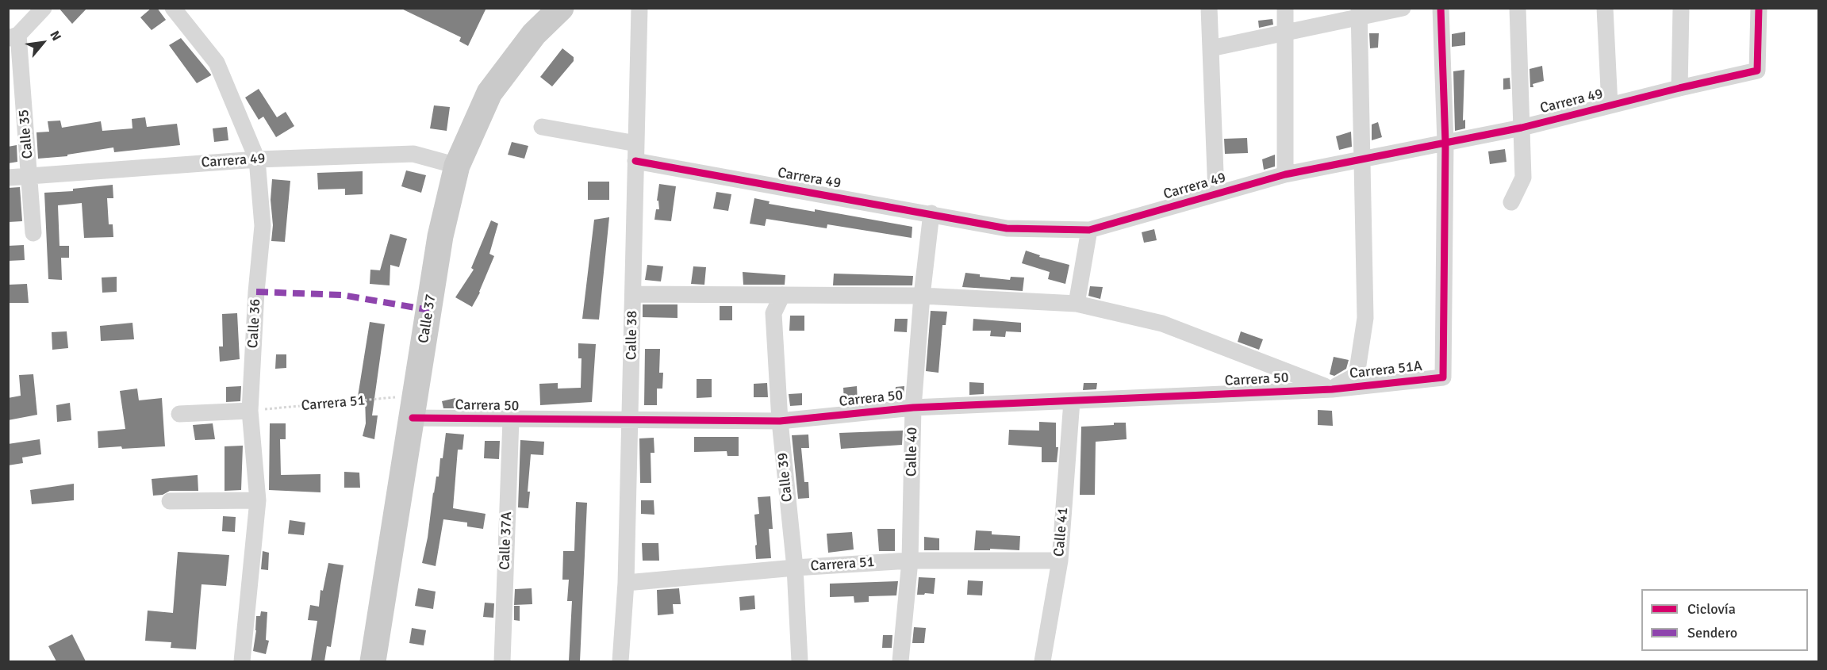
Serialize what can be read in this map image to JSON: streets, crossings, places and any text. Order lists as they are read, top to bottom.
{
  "streets": {
    "main road": ["Calle 37"],
    "street": [
      "Carrera 49",
      "Calle 35",
      "Calle 36",
      "Calle 38",
      "Carrera 51A",
      "Carrera 50",
      "Carrera 51",
      "Calle 40",
      "Calle 39",
      "Calle 41",
      "Calle 37A"
    ]
  },
  "crossings": [
    ["Carrera 49", "Calle 35"],
    ["Carrera 49", "Calle 37"],
    ["Carrera 49", "Calle 36"],
    ["Carrera 49", "Calle 38"],
    ["Carrera 49", "Carrera 51A"],
    ["Carrera 49", "Calle 40"],
    ["Calle 37", "Carrera 50"],
    ["Calle 37", "Carrera 51"],
    ["Calle 36", "Carrera 51"],
    ["Calle 38", "Carrera 50"],
    ["Calle 38", "Carrera 51"],
    ["Carrera 51A", "Carrera 50"],
    ["Carrera 50", "Carrera 51"],
    ["Carrera 50", "Calle 40"],
    ["Carrera 50", "Calle 39"],
    ["Carrera 50", "Calle 41"],
    ["Carrera 50", "Calle 37A"],
    ["Carrera 51", "Calle 40"],
    ["Carrera 51", "Calle 39"],
    ["Carrera 51", "Calle 41"]
  ],
  "legend": ["Ciclovía", "Sendero"],
  "north": "top right"
}
